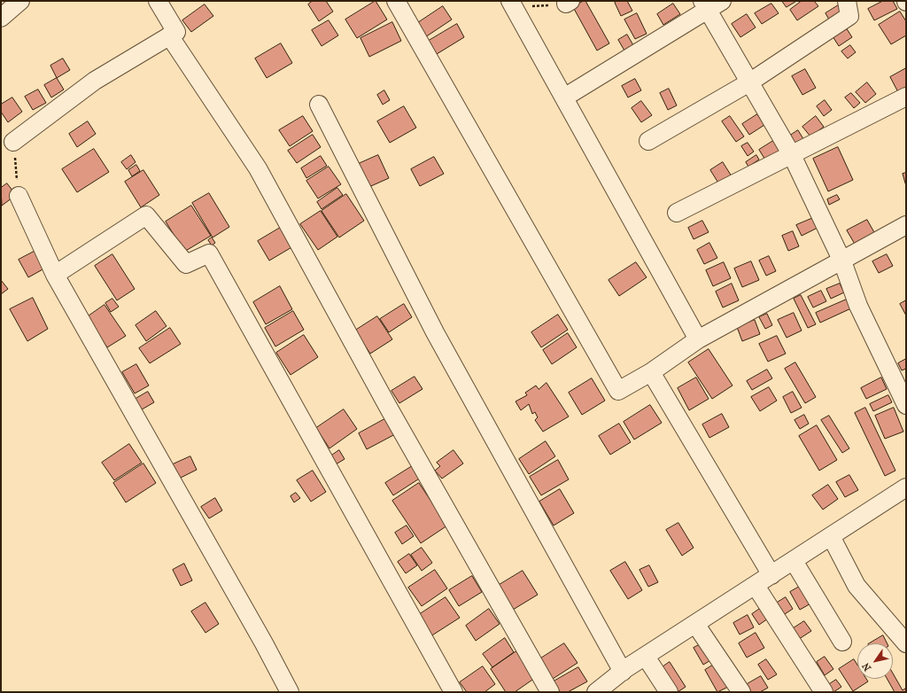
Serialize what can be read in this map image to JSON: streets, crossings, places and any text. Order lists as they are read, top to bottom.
{
  "north": "bottom left"
}
